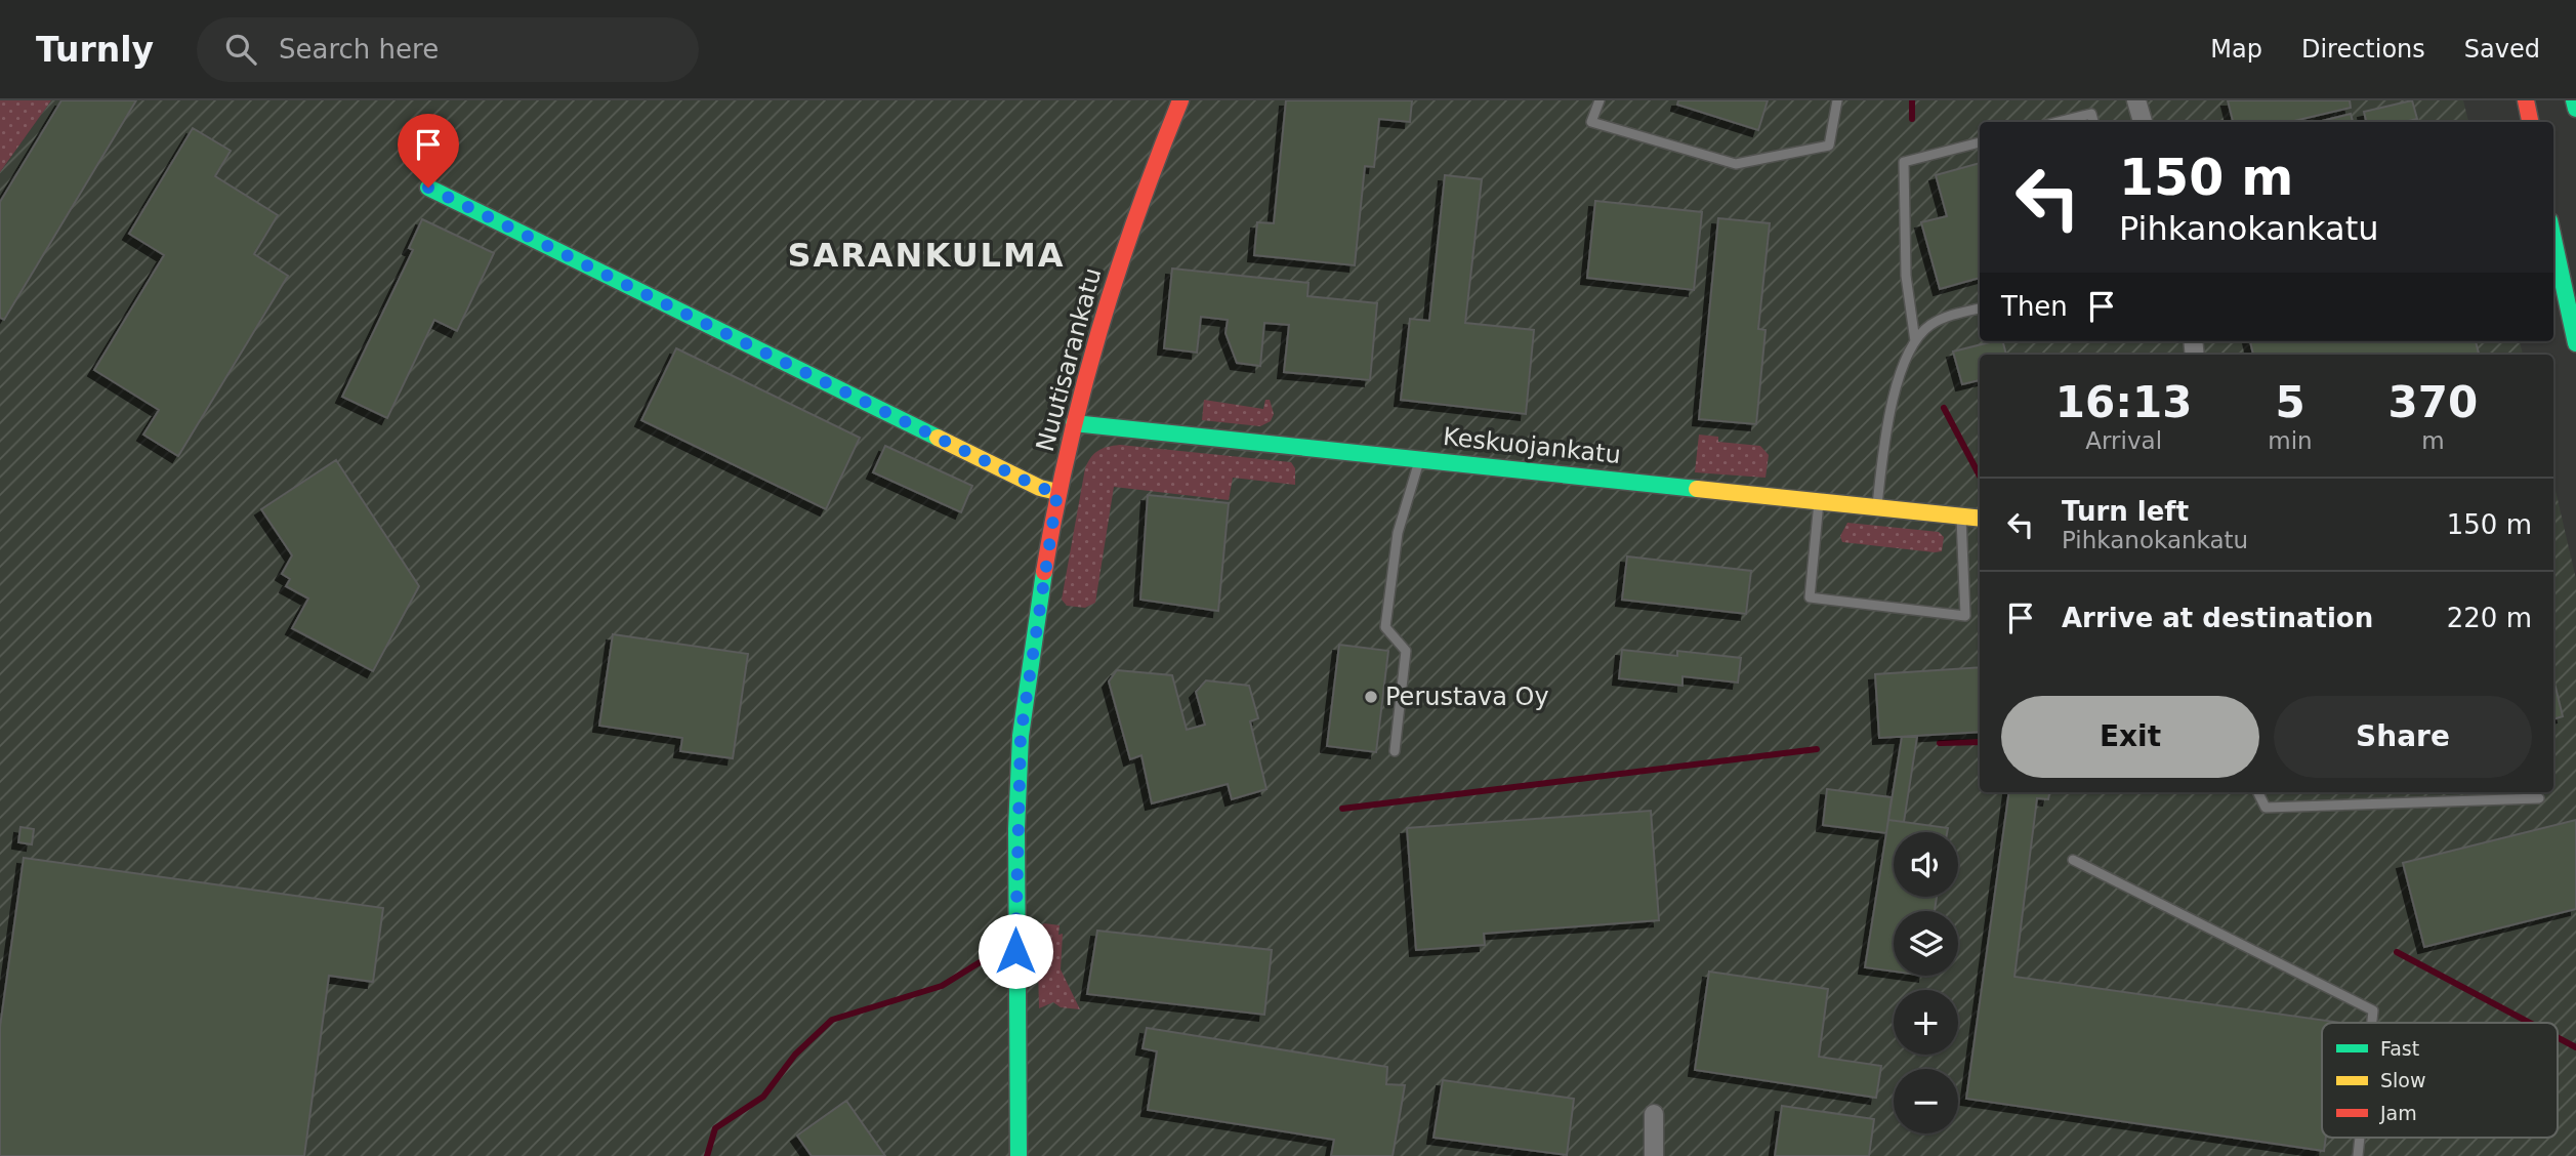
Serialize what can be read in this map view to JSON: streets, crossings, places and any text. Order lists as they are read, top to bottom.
{
  "streets": {
    "main road": ["Nuutisarankatu", "Keskuojankatu"]
  },
  "crossings": [
    ["Nuutisarankatu", "Keskuojankatu"]
  ],
  "districts": ["SARANKULMA"],
  "places": ["Perustava Oy"],
  "legend": ["Fast", "Slow", "Jam"],
  "page": {
    "header": "Turnly",
    "search": "Search here",
    "nav": ["Map", "Directions", "Saved"],
    "turn": ["150 m", "Pihkanokankatu"],
    "then": "Then",
    "eta": [
      "16:13",
      "Arrival",
      "5",
      "min",
      "370",
      "m"
    ],
    "list": [
      {
        "name": "Turn left",
        "note": "Pihkanokankatu",
        "value": "150 m"
      },
      {
        "name": "Arrive at destination",
        "value": "220 m"
      }
    ],
    "buttons": ["Exit", "Share"],
    "map_buttons": ["+", "−"]
  }
}
